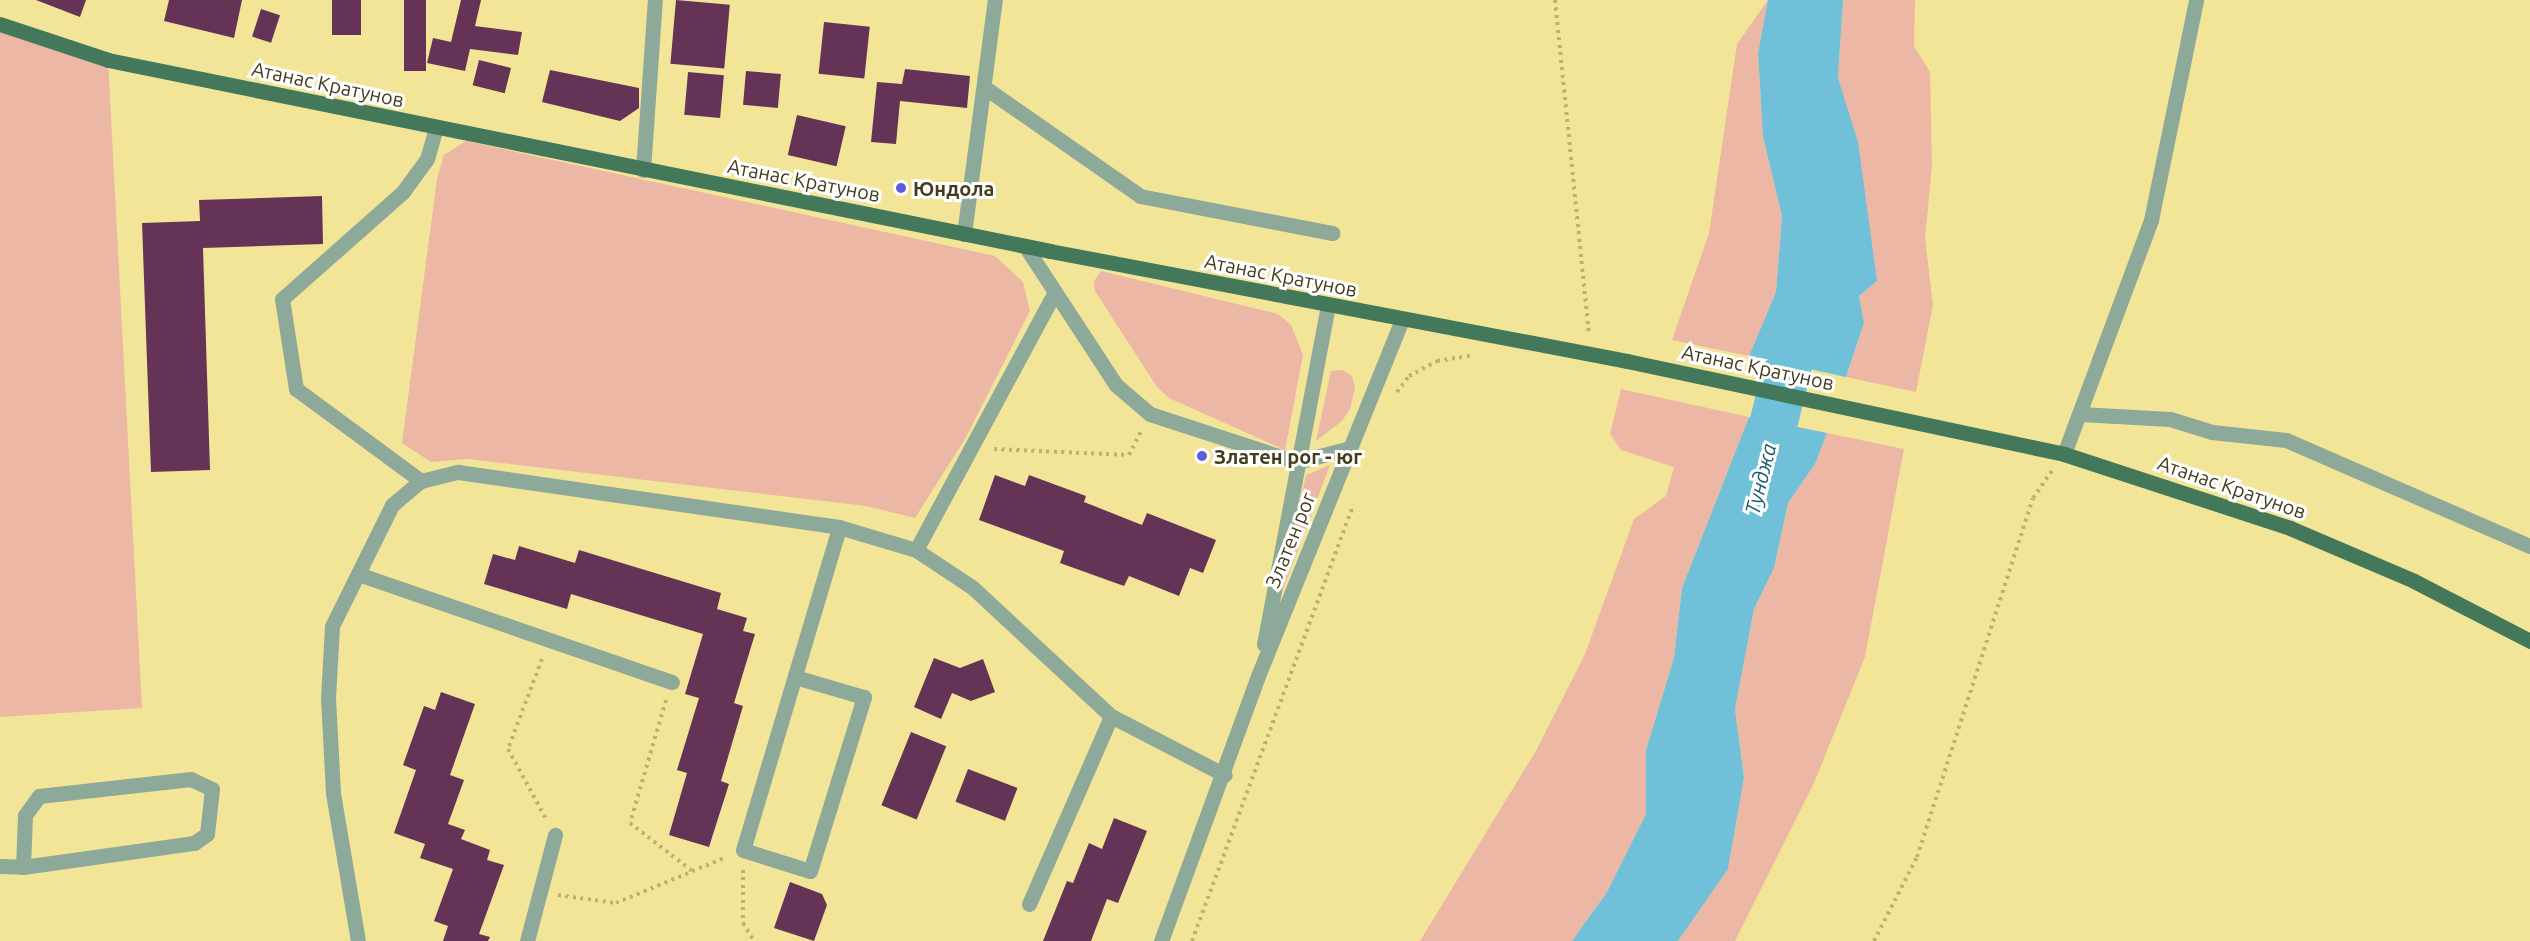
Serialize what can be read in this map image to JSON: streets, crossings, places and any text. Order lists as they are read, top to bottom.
{
  "streets": {
    "main road": ["Атанас Кратунов"],
    "street": ["Златен рог"]
  },
  "crossings": [
    ["Атанас Кратунов", "Златен рог"]
  ],
  "water": ["Тунджа"],
  "places": ["Юндола", "Златен рог - юг"]
}
